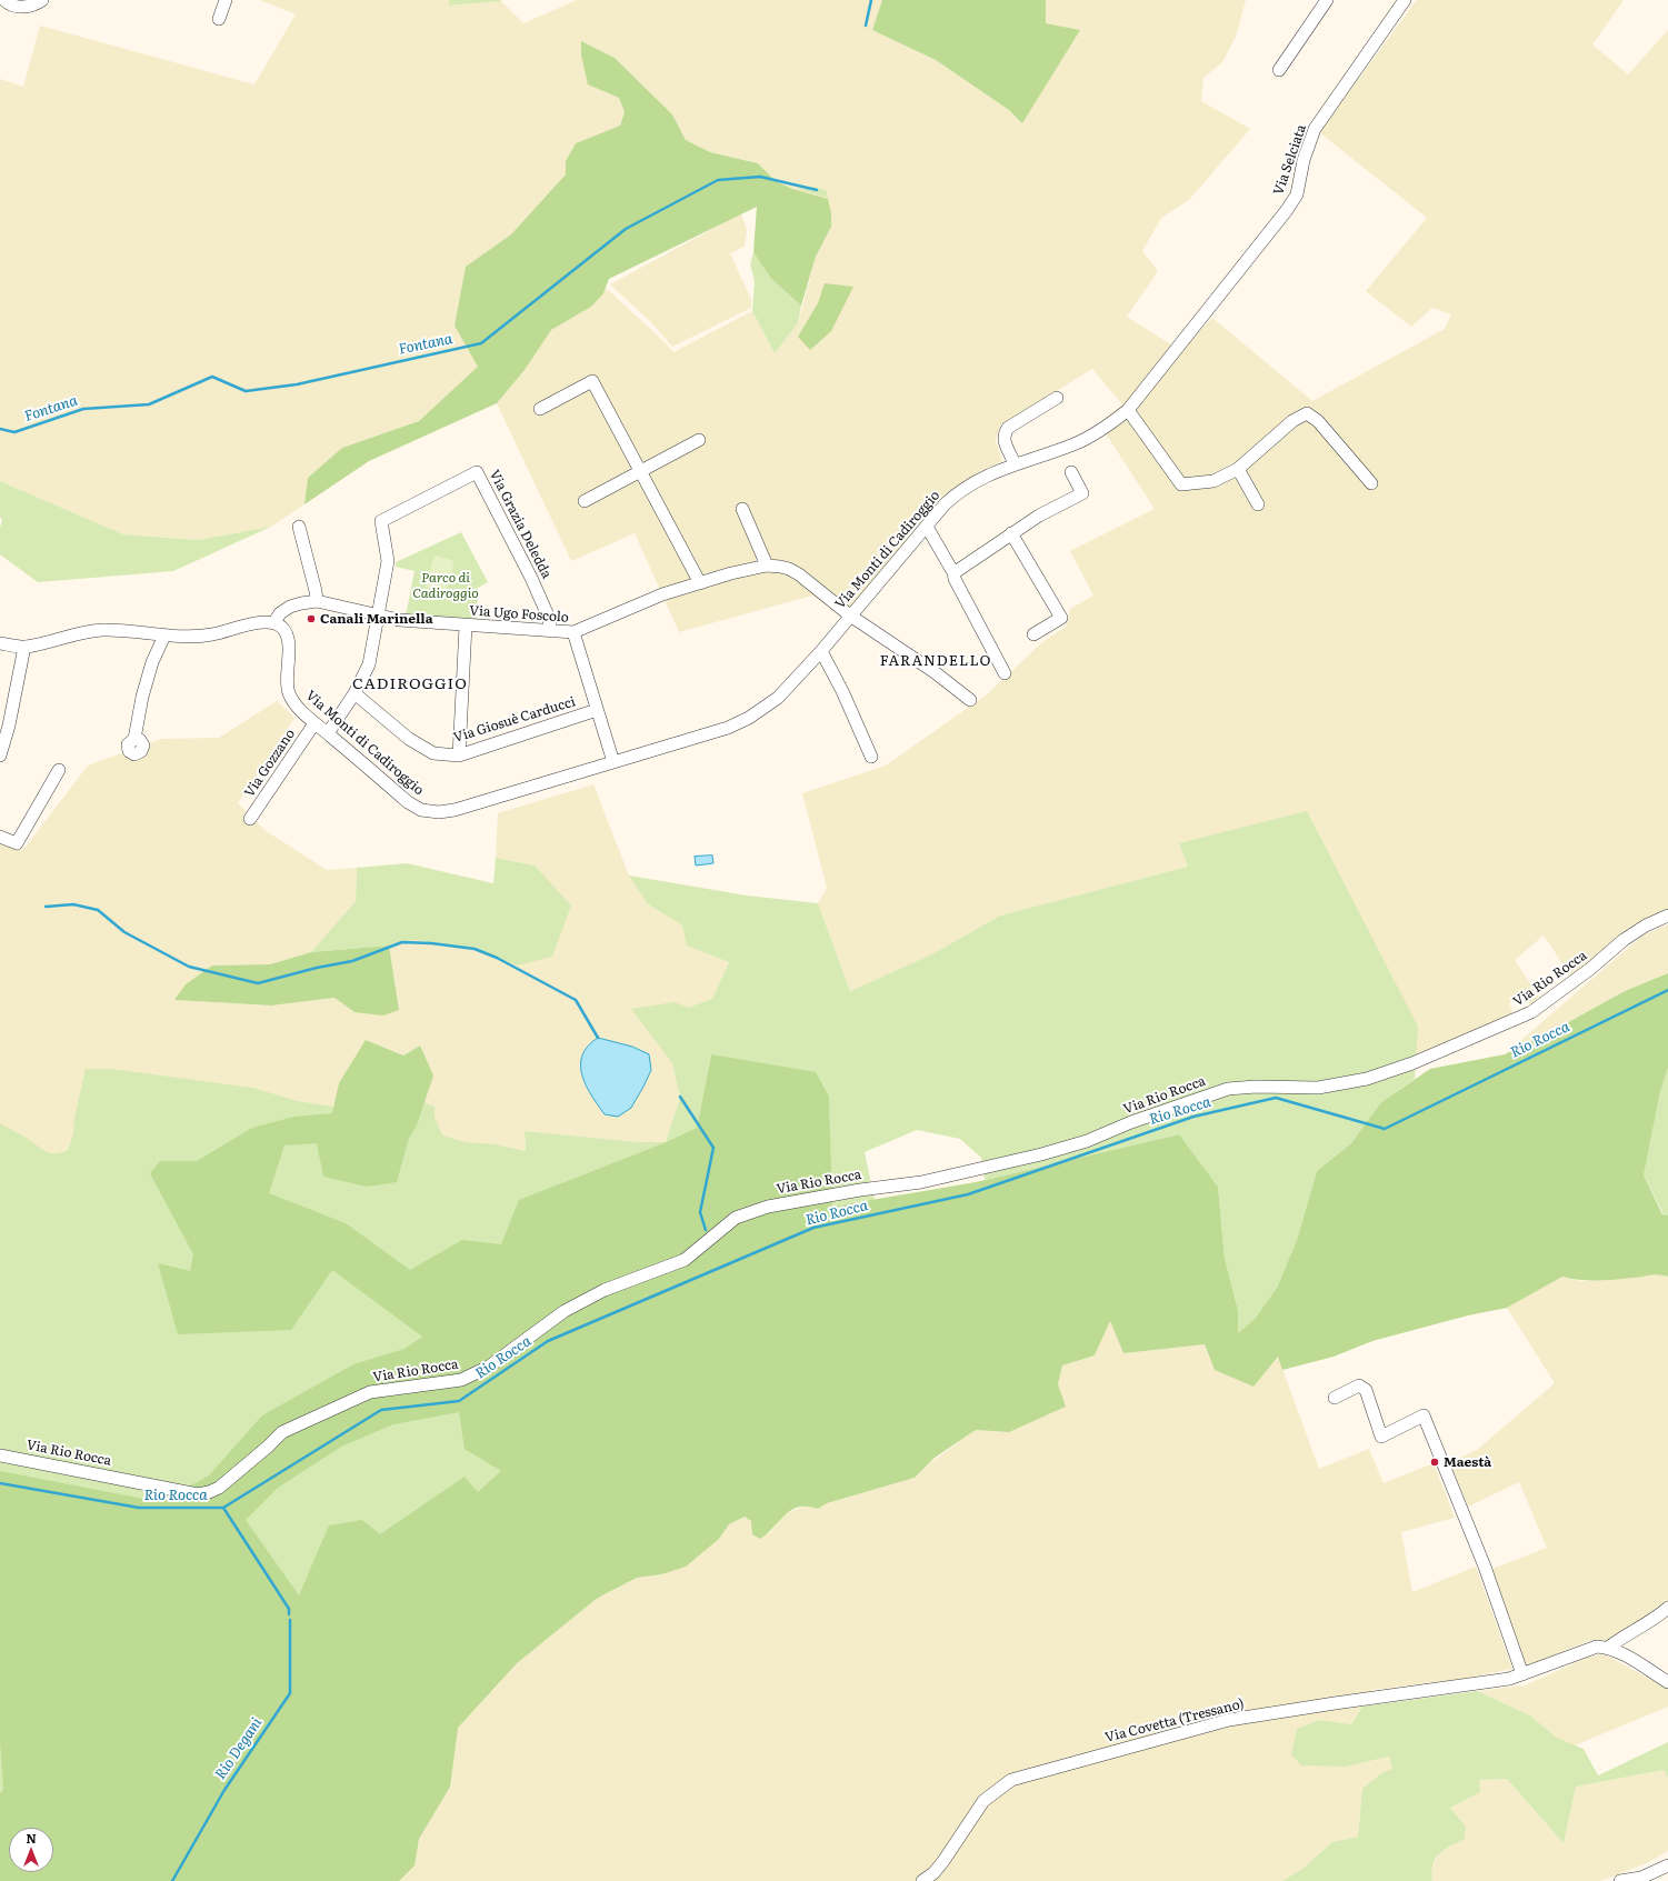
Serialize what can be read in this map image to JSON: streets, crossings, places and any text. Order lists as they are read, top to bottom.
{
  "streets": {
    "street": [
      "Via Selciata",
      "Via Grazia Deledda",
      "Via Monti di Cadiroggio",
      "Via Ugo Foscolo",
      "Via Giosuè Carducci",
      "Via Gozzano",
      "Via Rio Rocca",
      "Via Covetta (Tressano)"
    ]
  },
  "crossings": [
    ["Via Selciata", "Via Monti di Cadiroggio"],
    ["Via Grazia Deledda", "Via Ugo Foscolo"],
    ["Via Monti di Cadiroggio", "Via Ugo Foscolo"],
    ["Via Monti di Cadiroggio", "Via Gozzano"],
    ["Via Ugo Foscolo", "Via Giosuè Carducci"]
  ],
  "districts": ["FARANDELLO", "CADIROGGIO"],
  "water": ["Fontana", "Rio Rocca", "Rio Degani"],
  "parks": ["Parco di Cadiroggio"],
  "places": ["Canali Marinella", "Maestà"],
  "north": "top"
}
